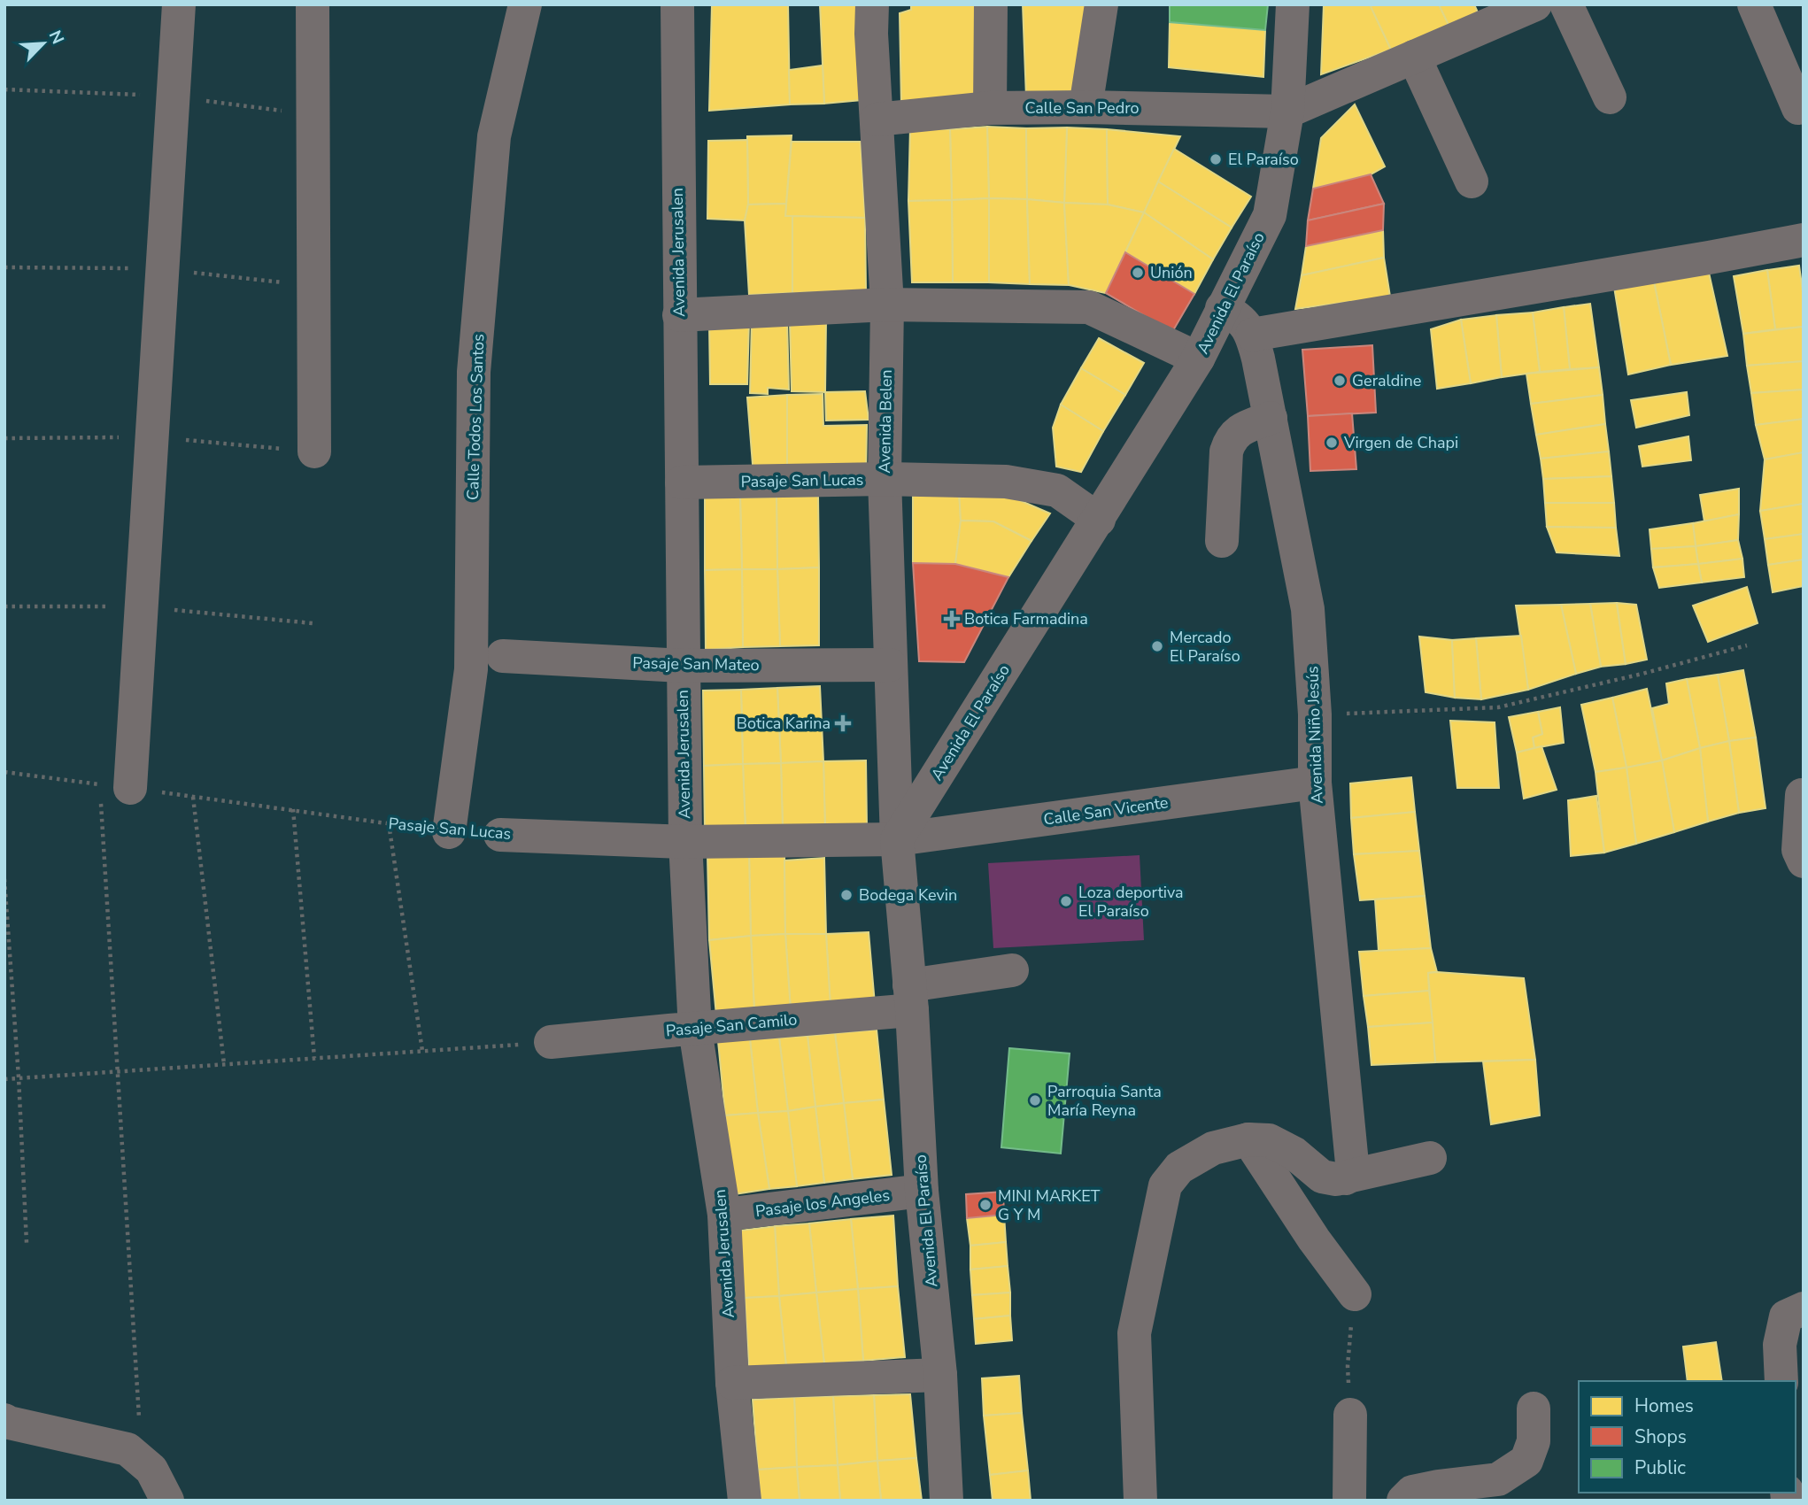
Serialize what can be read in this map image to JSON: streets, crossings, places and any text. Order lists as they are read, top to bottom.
{
  "streets": {
    "street": [
      "Calle San Pedro",
      "Avenida Jerusalen",
      "Avenida El Paraíso",
      "Calle Todos Los Santos",
      "Avenida Belen",
      "Pasaje San Lucas",
      "Pasaje San Mateo",
      "Avenida Niño Jesús",
      "Calle San Vicente",
      "Pasaje San Camilo",
      "Pasaje los Angeles"
    ]
  },
  "crossings": [
    ["Calle San Pedro", "Avenida El Paraíso"],
    ["Calle San Pedro", "Avenida Belen"],
    ["Avenida Jerusalen", "Pasaje San Lucas"],
    ["Avenida Jerusalen", "Pasaje San Mateo"],
    ["Avenida Jerusalen", "Pasaje San Camilo"],
    ["Avenida Jerusalen", "Pasaje los Angeles"],
    ["Avenida El Paraíso", "Avenida Belen"],
    ["Avenida El Paraíso", "Pasaje San Lucas"],
    ["Avenida El Paraíso", "Calle San Vicente"],
    ["Avenida El Paraíso", "Pasaje San Camilo"],
    ["Avenida El Paraíso", "Pasaje los Angeles"],
    ["Calle Todos Los Santos", "Pasaje San Lucas"],
    ["Avenida Belen", "Pasaje San Lucas"],
    ["Avenida Belen", "Pasaje San Mateo"],
    ["Avenida Belen", "Calle San Vicente"],
    ["Pasaje San Lucas", "Calle San Vicente"],
    ["Avenida Niño Jesús", "Calle San Vicente"]
  ],
  "places": {
    "other": [
      "El Paraíso",
      "Unión",
      "Geraldine",
      "Virgen de Chapi",
      "Mercado El Paraíso",
      "Bodega Kevin",
      "Loza deportiva El Paraíso",
      "Parroquia Santa María Reyna",
      "MINI MARKET G Y M"
    ],
    "health": ["Botica Farmadina", "Botica Karina"]
  },
  "legend": ["Homes", "Shops", "Public"],
  "north": "top right"
}
